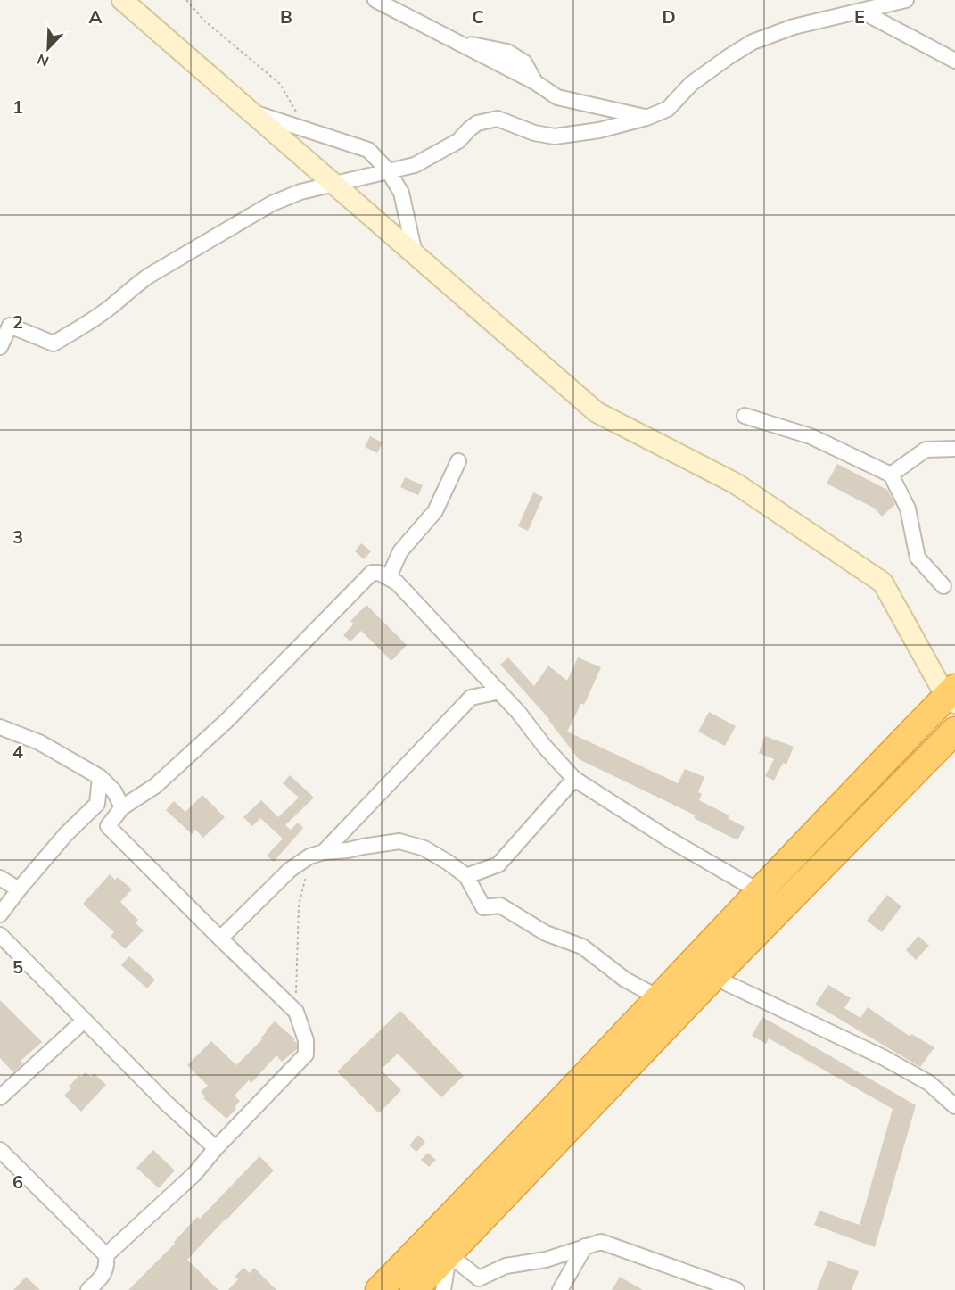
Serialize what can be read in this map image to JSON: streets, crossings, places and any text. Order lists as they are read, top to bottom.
{
  "north": "bottom left",
  "grid": {
    "columns": [
      "A",
      "B",
      "C",
      "D",
      "E"
    ],
    "rows": [
      "1",
      "2",
      "3",
      "4",
      "5",
      "6"
    ]
  }
}
